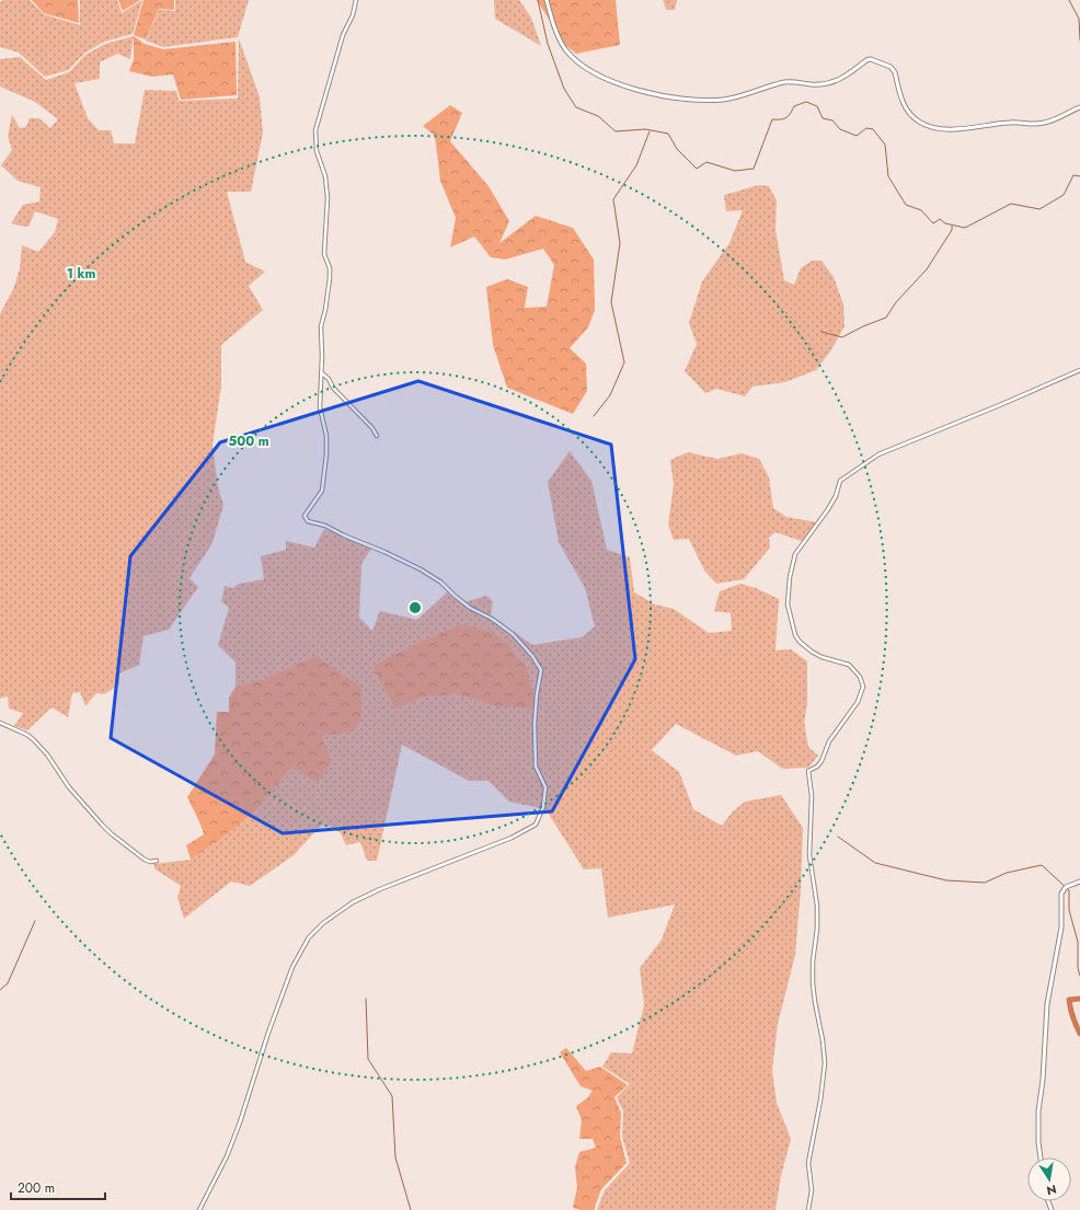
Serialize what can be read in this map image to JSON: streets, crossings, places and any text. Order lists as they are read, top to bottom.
{
  "scale_bar": "200 m",
  "north": "bottom",
  "rings": ["1 km", "500 m"]
}
